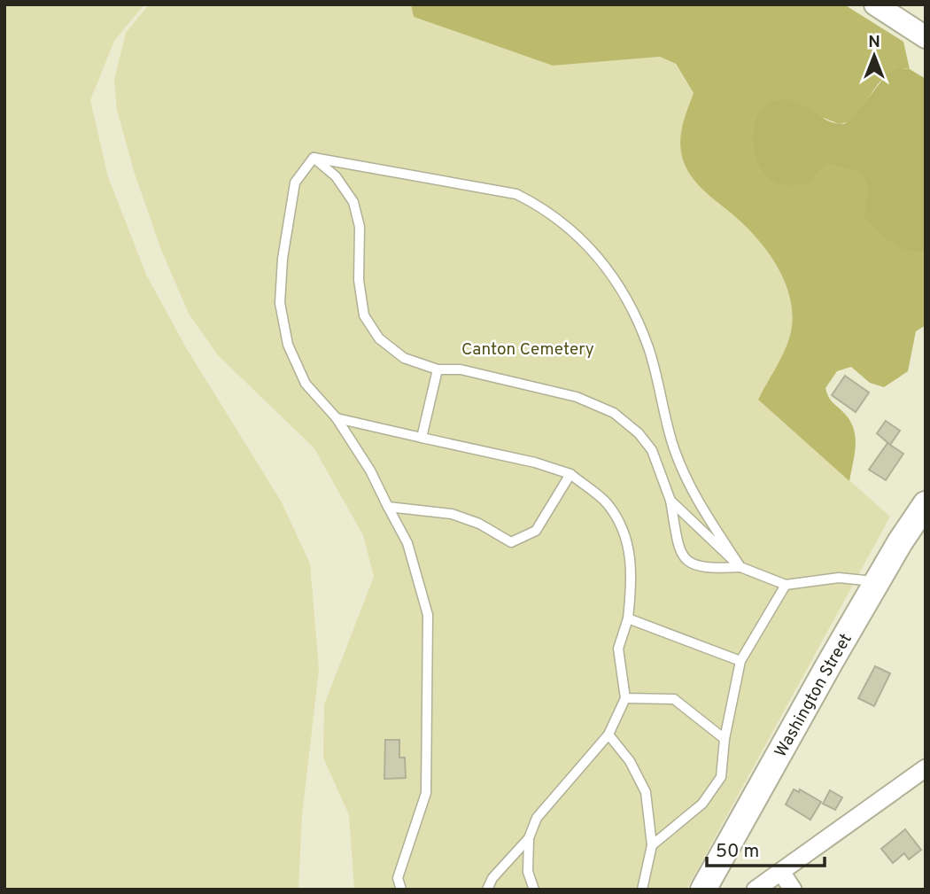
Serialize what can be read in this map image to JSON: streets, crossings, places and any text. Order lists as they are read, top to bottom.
{
  "streets": {
    "main road": ["Washington Street"]
  },
  "parks": ["Canton Cemetery"],
  "scale_bar": "50 m",
  "north": "top"
}
